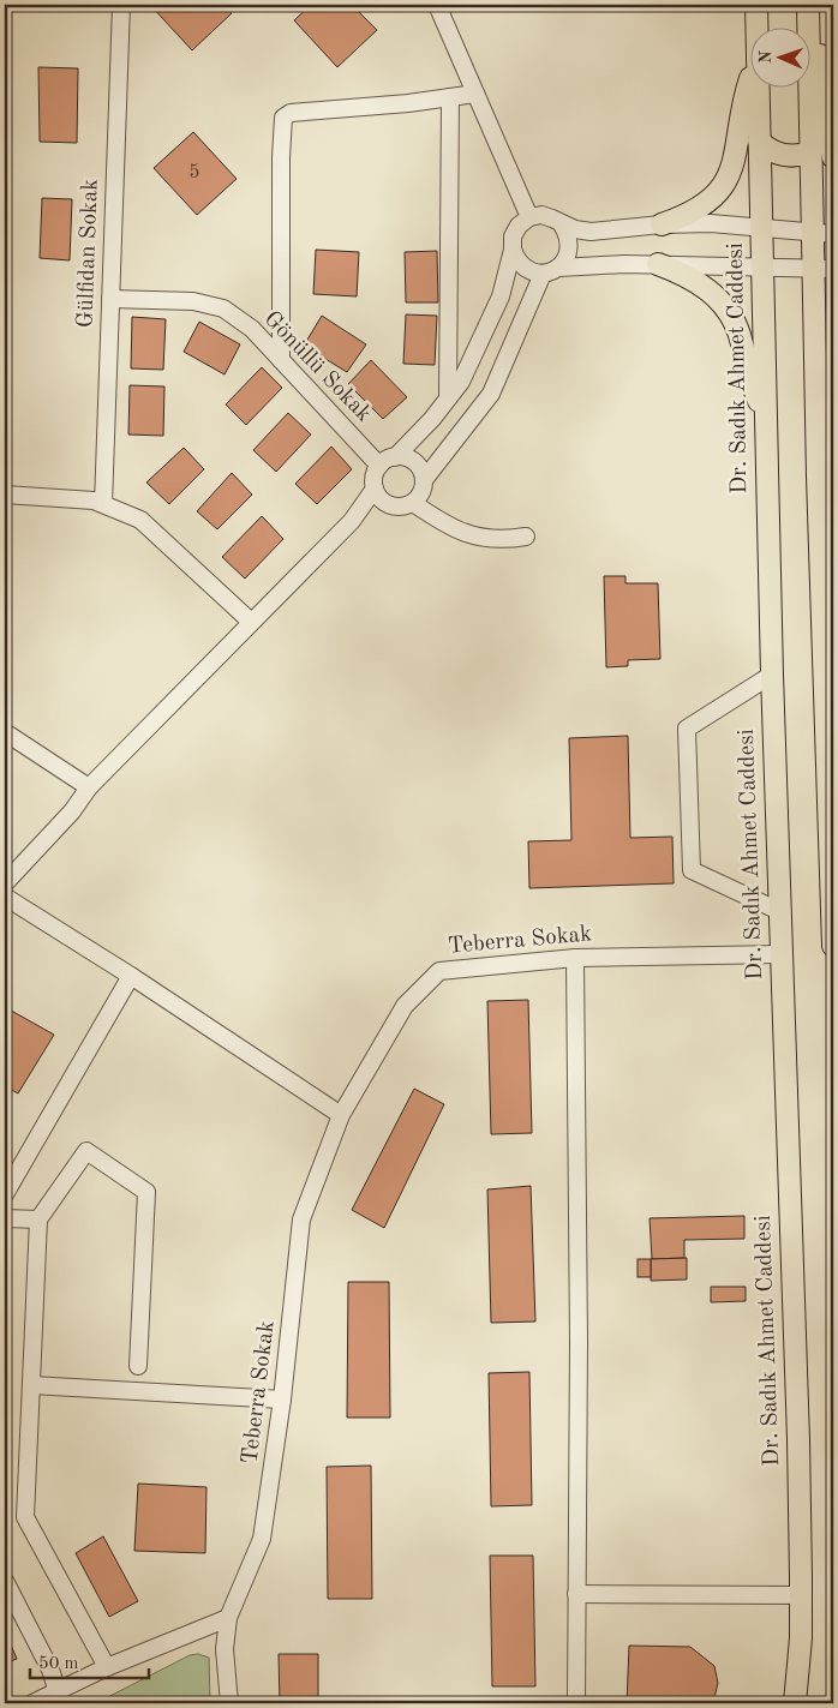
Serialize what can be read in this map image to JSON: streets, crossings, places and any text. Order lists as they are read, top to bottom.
{
  "streets": {
    "main road": ["Dr. Sadık Ahmet Caddesi"],
    "street": ["Gülfidan Sokak", "Gönüllü Sokak", "Teberra Sokak"]
  },
  "crossings": [
    ["Gülfidan Sokak", "Gönüllü Sokak"],
    ["Dr. Sadık Ahmet Caddesi", "Teberra Sokak"]
  ],
  "house_numbers": ["5"],
  "scale_bar": "50 m",
  "north": "left"
}
